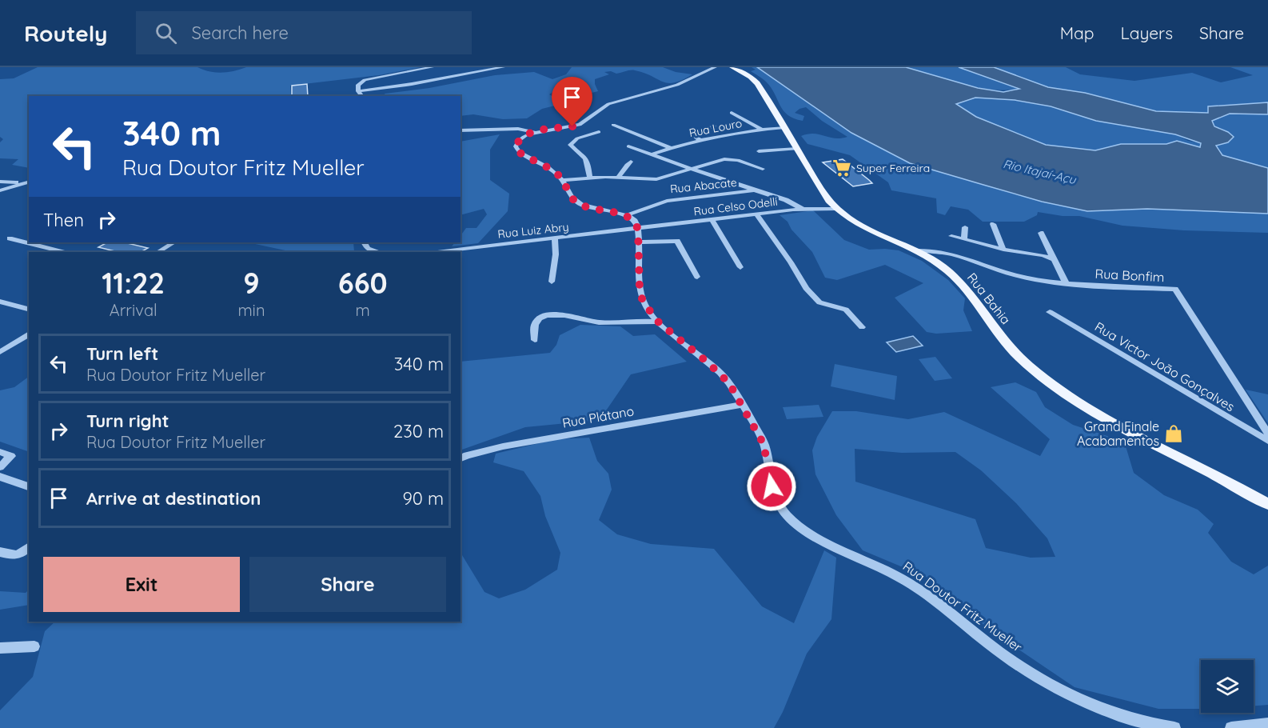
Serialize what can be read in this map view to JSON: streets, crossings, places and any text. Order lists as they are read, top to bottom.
{
  "streets": {
    "main road": ["Rua Bahia"],
    "street": [
      "Rua Louro",
      "Rua Abacate",
      "Rua Celso Odelli",
      "Rua Luiz Abry",
      "Rua Bonfim",
      "Rua Victor João Gonçalves",
      "Rua Plátano",
      "Rua Doutor Fritz Mueller"
    ]
  },
  "crossings": [
    ["Rua Louro", "Rua Bahia"],
    ["Rua Celso Odelli", "Rua Luiz Abry"],
    ["Rua Celso Odelli", "Rua Bahia"],
    ["Rua Celso Odelli", "Rua Doutor Fritz Mueller"],
    ["Rua Luiz Abry", "Rua Doutor Fritz Mueller"],
    ["Rua Bonfim", "Rua Bahia"],
    ["Rua Plátano", "Rua Doutor Fritz Mueller"]
  ],
  "water": ["Rio Itajaí-Açu"],
  "places": {
    "supermarket": ["Super Ferreira"],
    "shop": ["Grand Finale Acabamentos"]
  },
  "page": {
    "header": "Routely",
    "search": "Search here",
    "nav": ["Map", "Layers", "Share"],
    "turn": ["340 m", "Rua Doutor Fritz Mueller"],
    "then": "Then",
    "eta": [
      "11:22",
      "Arrival",
      "9",
      "min",
      "660",
      "m"
    ],
    "list": [
      {
        "name": "Turn left",
        "note": "Rua Doutor Fritz Mueller",
        "value": "340 m"
      },
      {
        "name": "Turn right",
        "note": "Rua Doutor Fritz Mueller",
        "value": "230 m"
      },
      {
        "name": "Arrive at destination",
        "value": "90 m"
      }
    ],
    "buttons": ["Exit", "Share"]
  }
}
